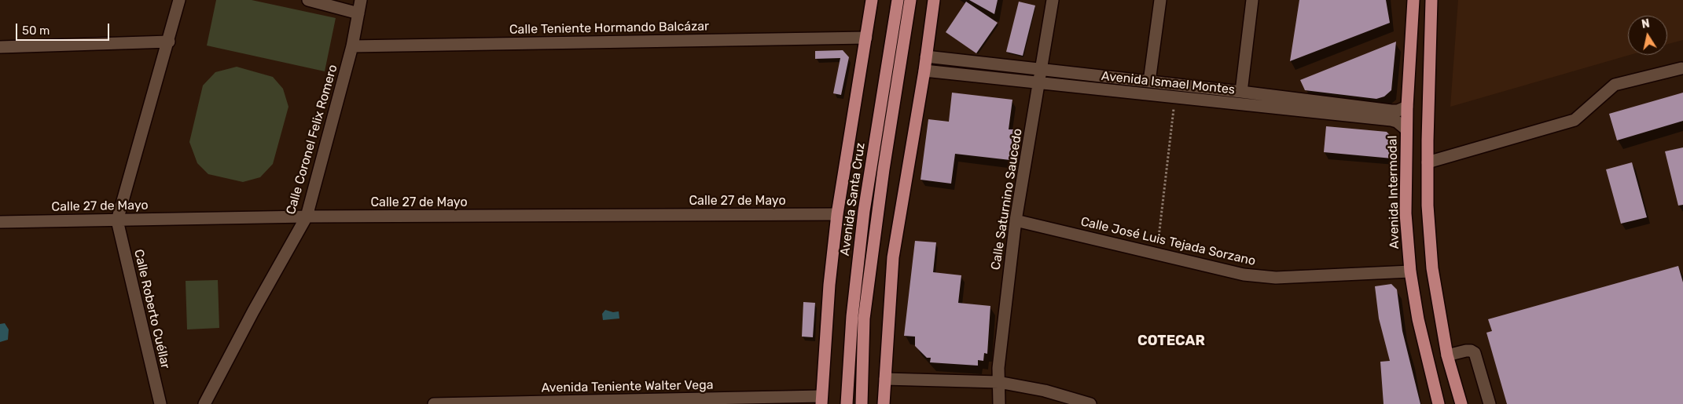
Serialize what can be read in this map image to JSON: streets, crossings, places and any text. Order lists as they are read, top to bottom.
{
  "streets": {
    "main road": ["Avenida Intermodal", "Avenida Santa Cruz"],
    "street": [
      "Calle Teniente Hormando Balcázar",
      "Avenida Ismael Montes",
      "Calle Coronel Felix Romero",
      "Calle Saturnino Saucedo",
      "Calle 27 de Mayo",
      "Calle José Luis Tejada Sorzano",
      "Calle Roberto Cuéllar",
      "Avenida Teniente Walter Vega"
    ]
  },
  "crossings": [
    ["Calle Teniente Hormando Balcázar", "Calle Coronel Felix Romero"],
    ["Calle Teniente Hormando Balcázar", "Avenida Santa Cruz"],
    ["Avenida Ismael Montes", "Avenida Intermodal"],
    ["Avenida Ismael Montes", "Calle Saturnino Saucedo"],
    ["Calle Coronel Felix Romero", "Calle 27 de Mayo"],
    ["Avenida Intermodal", "Calle José Luis Tejada Sorzano"],
    ["Avenida Santa Cruz", "Calle 27 de Mayo"],
    ["Avenida Santa Cruz", "Avenida Teniente Walter Vega"],
    ["Calle Saturnino Saucedo", "Calle José Luis Tejada Sorzano"],
    ["Calle 27 de Mayo", "Calle Roberto Cuéllar"]
  ],
  "districts": ["COTECAR"],
  "scale_bar": "50 m",
  "north": "top"
}
